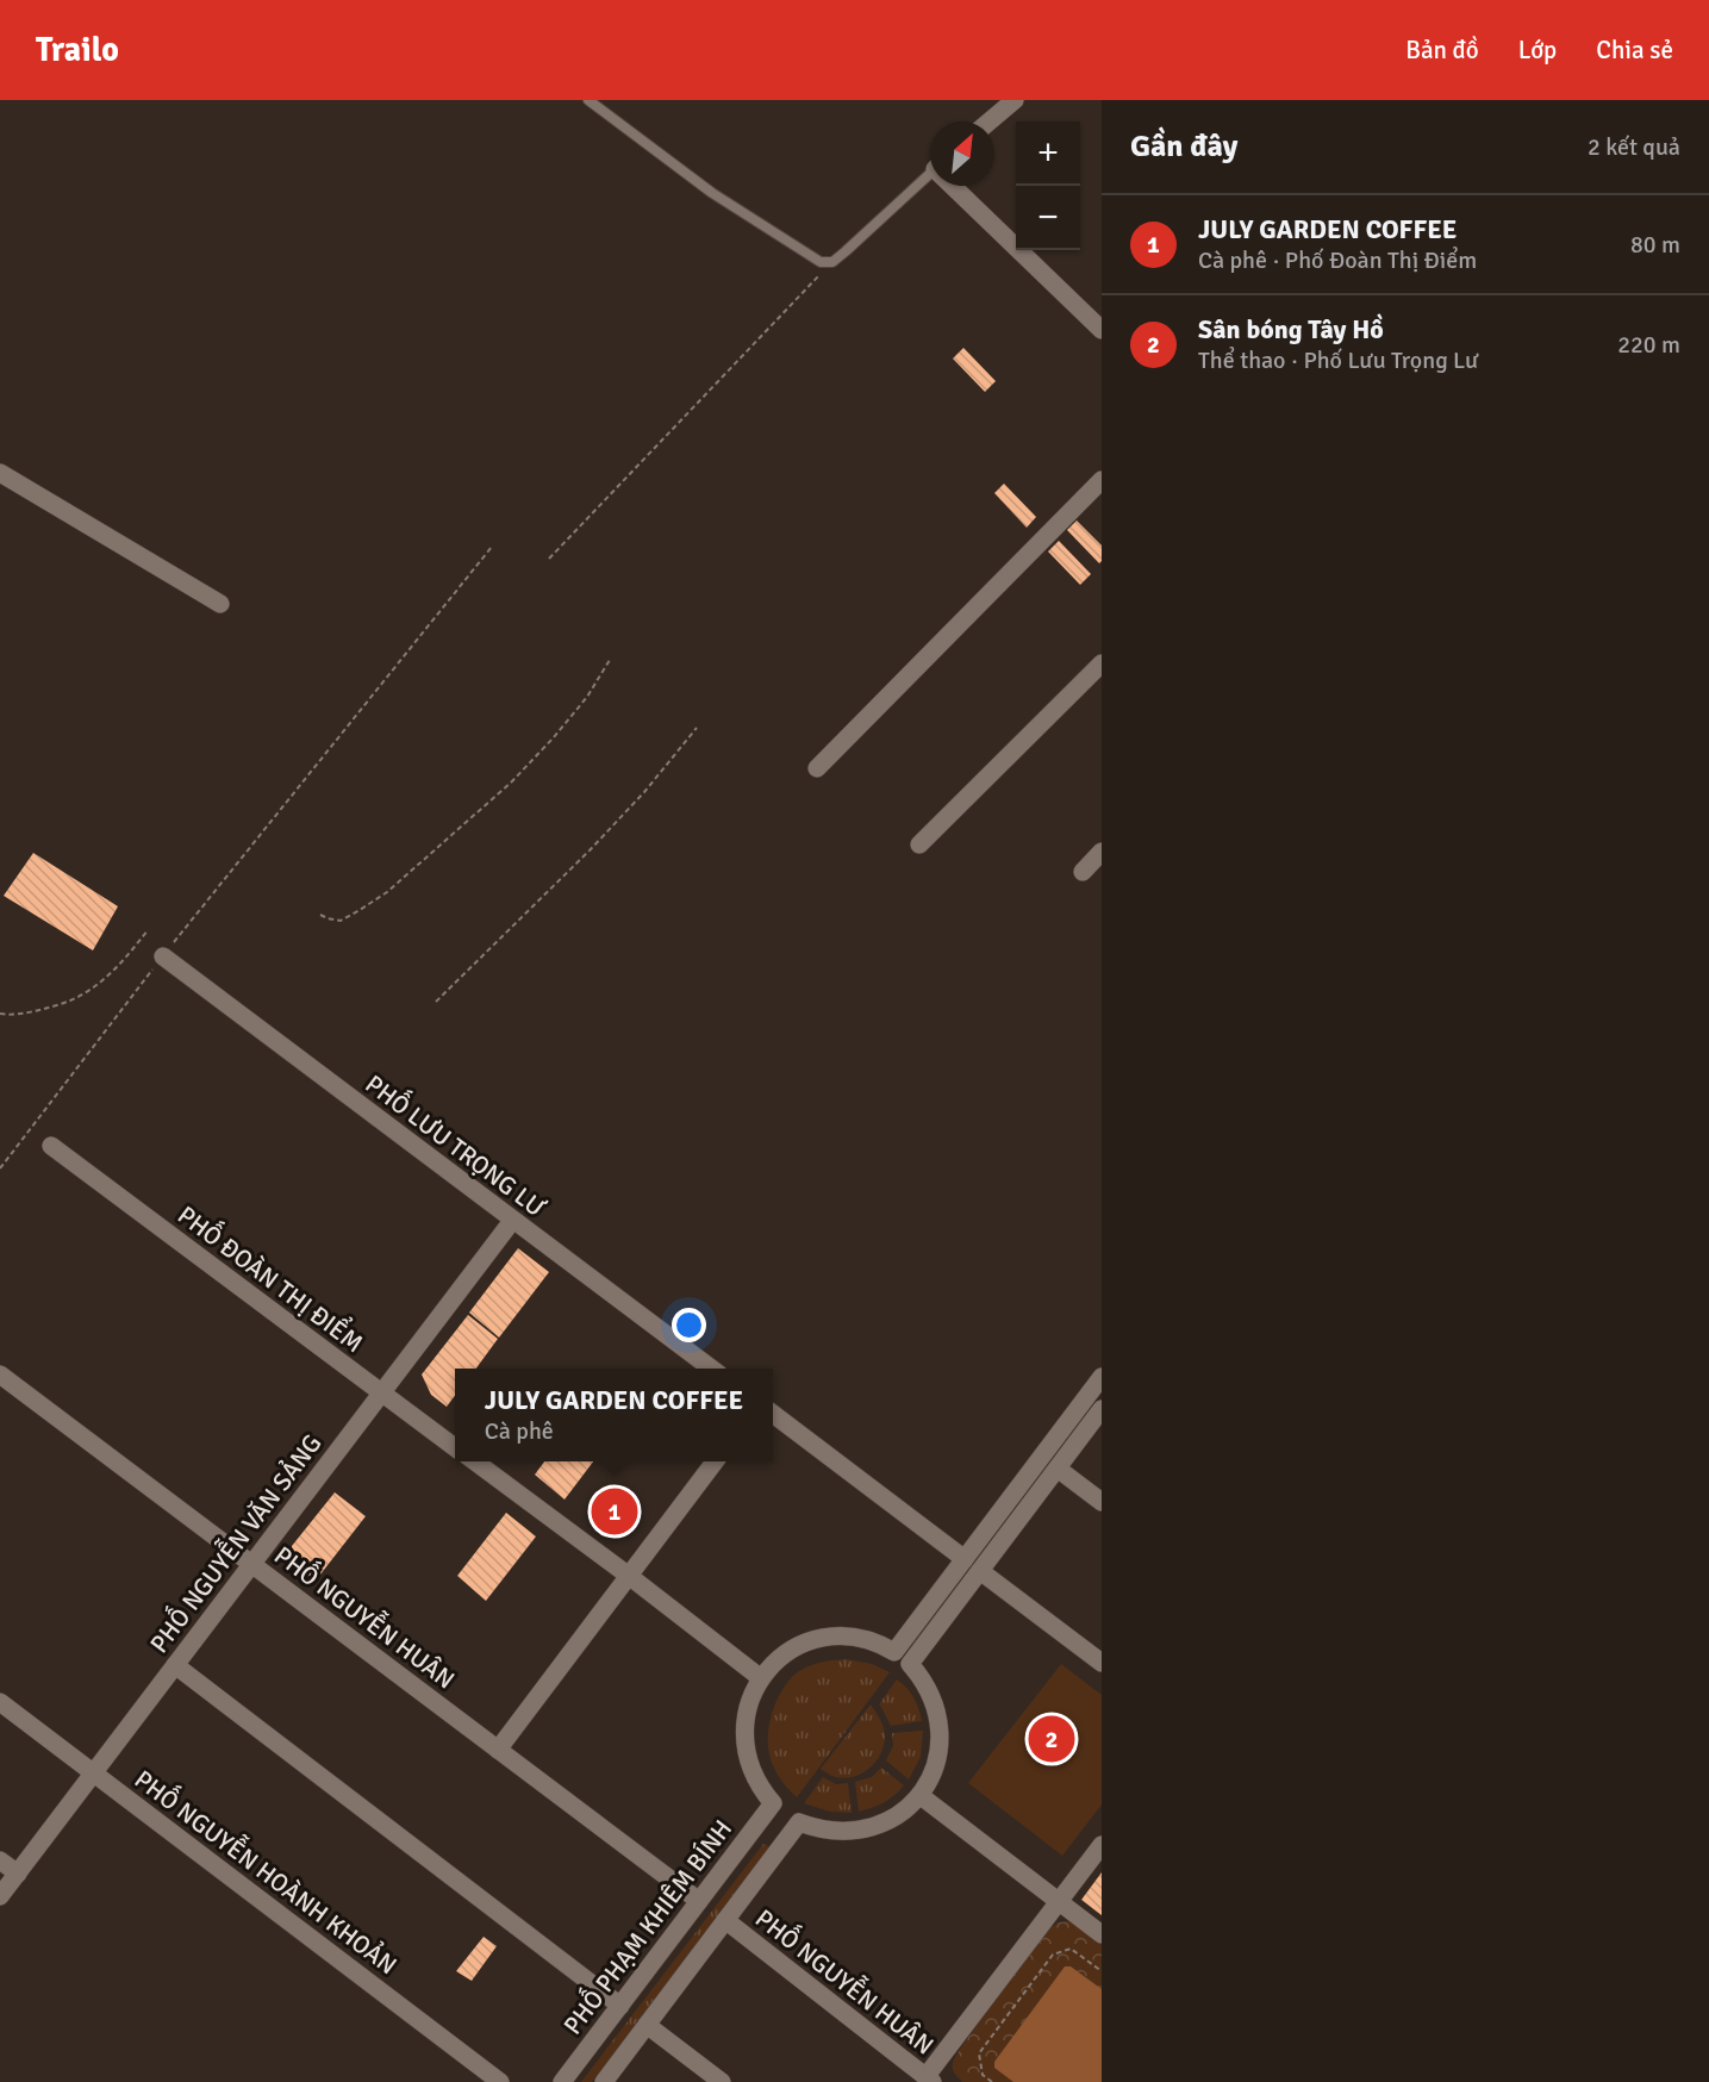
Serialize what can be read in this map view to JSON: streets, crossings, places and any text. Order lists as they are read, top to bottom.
{
  "streets": {
    "street": [
      "PHỐ LƯU TRỌNG LƯ",
      "PHỐ ĐOÀN THỊ ĐIỂM",
      "PHỐ NGUYỄN VĂN SẢNG",
      "PHỐ NGUYỄN HUÂN",
      "PHỐ NGUYỄN HOÀNH KHOẢN",
      "PHỐ PHẠM KHIÊM BÍNH"
    ]
  },
  "crossings": [
    ["PHỐ LƯU TRỌNG LƯ", "PHỐ NGUYỄN VĂN SẢNG"],
    ["PHỐ ĐOÀN THỊ ĐIỂM", "PHỐ NGUYỄN VĂN SẢNG"],
    ["PHỐ NGUYỄN VĂN SẢNG", "PHỐ NGUYỄN HUÂN"],
    ["PHỐ NGUYỄN VĂN SẢNG", "PHỐ NGUYỄN HOÀNH KHOẢN"],
    ["PHỐ NGUYỄN HUÂN", "PHỐ PHẠM KHIÊM BÍNH"]
  ],
  "north": "top right",
  "page": {
    "header": "Trailo",
    "nav": ["Bản đồ", "Lớp", "Chia sẻ"],
    "heading": ["Gần đây", "2 kết quả"],
    "map_buttons": ["+", "−"],
    "list": [
      {
        "mark": "1",
        "name": "JULY GARDEN COFFEE",
        "note": "Cà phê · Phố Đoàn Thị Điểm",
        "value": "80 m"
      },
      {
        "mark": "2",
        "name": "Sân bóng Tây Hồ",
        "note": "Thể thao · Phố Lưu Trọng Lư",
        "value": "220 m"
      }
    ],
    "popup": ["JULY GARDEN COFFEE", "Cà phê"],
    "pins": ["1", "2"]
  }
}
